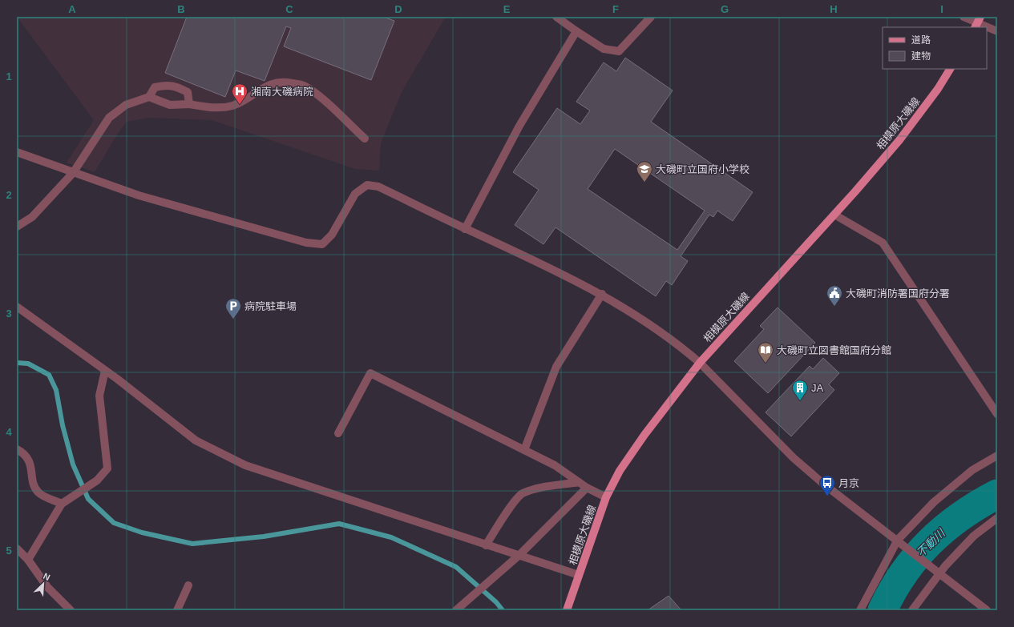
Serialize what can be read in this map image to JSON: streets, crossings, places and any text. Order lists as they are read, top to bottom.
{
  "streets": {
    "main road": ["相模原大磯線"]
  },
  "water": ["不動川"],
  "places": {
    "hospital": ["湘南大磯病院"],
    "school or university": ["大磯町立国府小学校"],
    "public building": ["大磯町消防署国府分署"],
    "parking": ["病院駐車場"],
    "library": ["大磯町立図書館国府分館"],
    "building": ["JA"],
    "bus stop": ["月京"]
  },
  "legend": ["道路", "建物"],
  "north": "top right",
  "grid": {
    "columns": [
      "A",
      "B",
      "C",
      "D",
      "E",
      "F",
      "G",
      "H",
      "I"
    ],
    "rows": [
      "1",
      "2",
      "3",
      "4",
      "5"
    ]
  }
}
